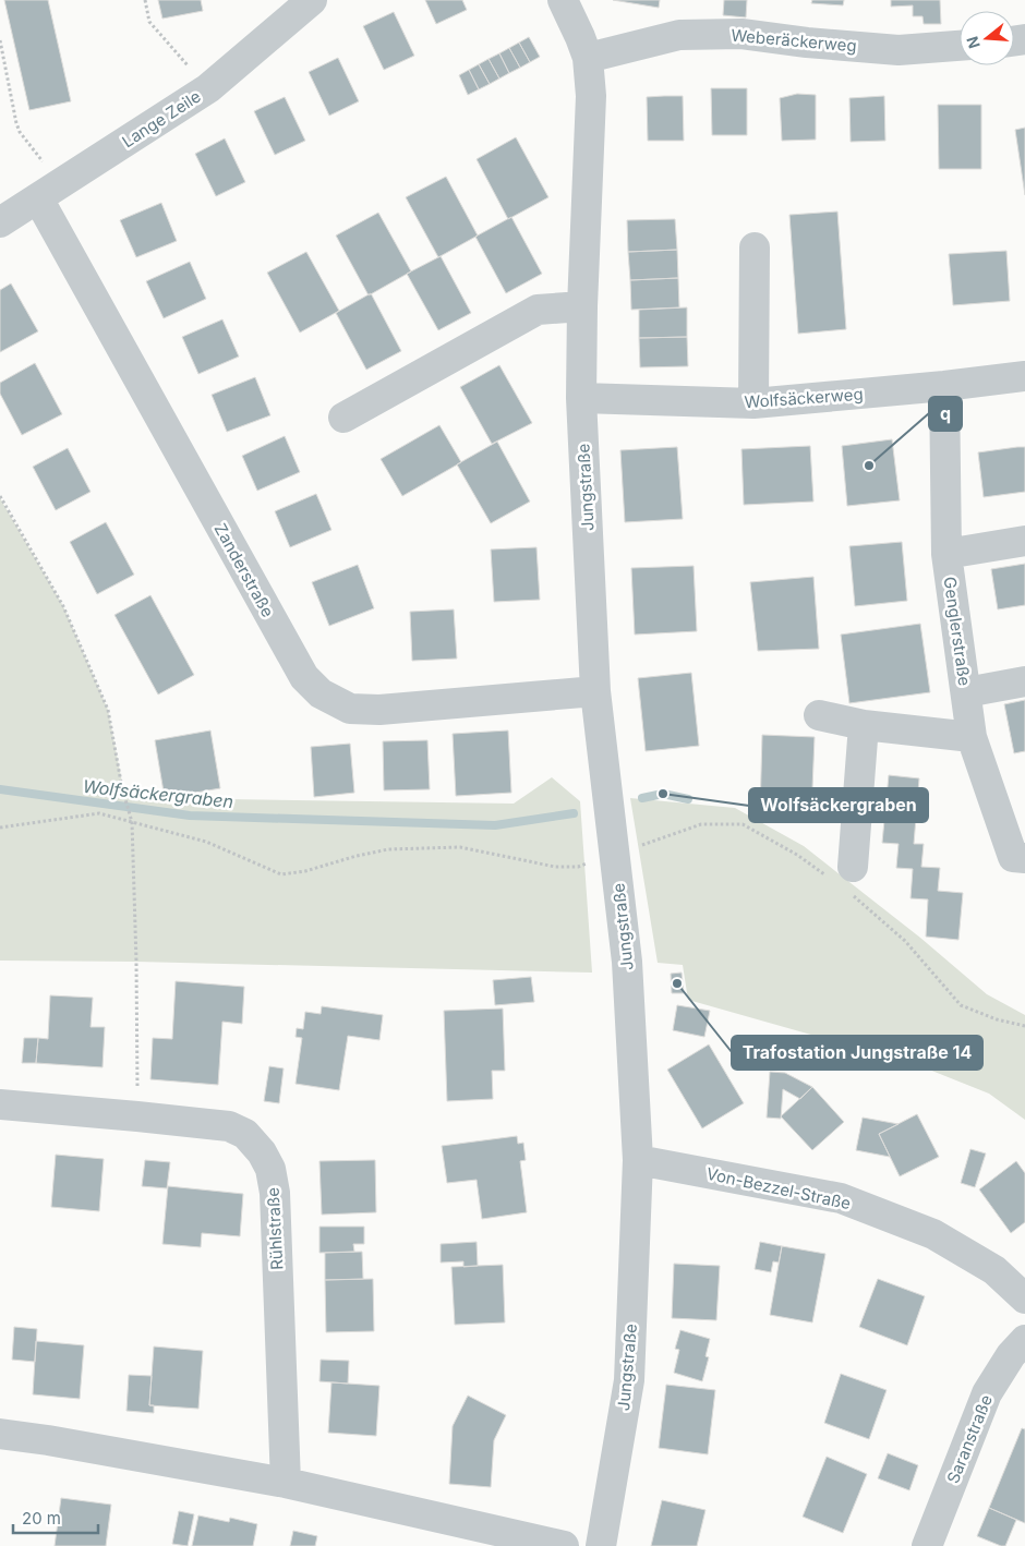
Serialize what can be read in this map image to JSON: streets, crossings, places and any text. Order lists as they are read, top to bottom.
{
  "streets": {
    "street": [
      "Weberäckerweg",
      "Lange Zeile",
      "Wolfsäckerweg",
      "Jungstraße",
      "Zanderstraße",
      "Genglerstraße",
      "Von-Bezzel-Straße",
      "Rühlstraße",
      "Saranstraße"
    ]
  },
  "crossings": [
    ["Weberäckerweg", "Jungstraße"],
    ["Lange Zeile", "Zanderstraße"],
    ["Wolfsäckerweg", "Jungstraße"],
    ["Wolfsäckerweg", "Genglerstraße"],
    ["Jungstraße", "Zanderstraße"],
    ["Jungstraße", "Von-Bezzel-Straße"]
  ],
  "water": ["Wolfsäckergraben"],
  "places": ["q", "Wolfsäckergraben", "Trafostation Jungstraße 14"],
  "scale_bar": "20 m",
  "north": "left"
}
